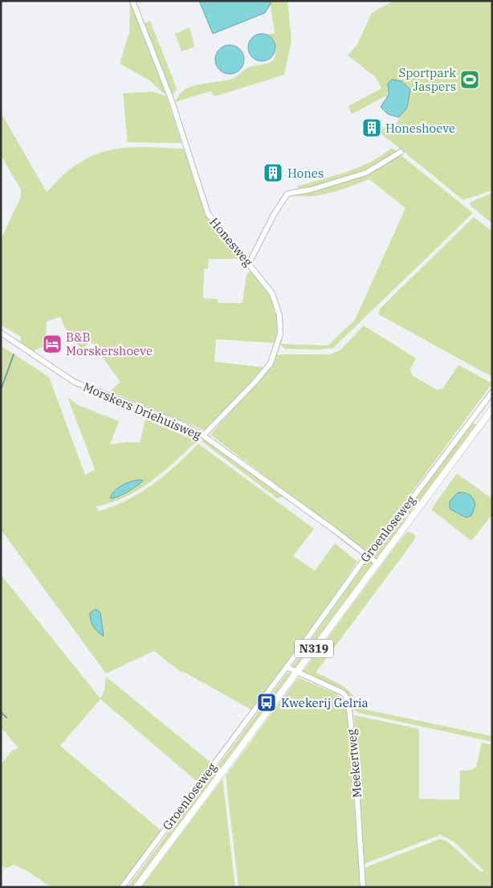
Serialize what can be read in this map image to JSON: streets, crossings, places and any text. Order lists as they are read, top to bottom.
{
  "streets": {
    "main road": ["Groenloseweg", "N319"],
    "street": ["Honesweg", "Morskers Driehuisweg", "Meekertweg"]
  },
  "crossings": [
    ["Honesweg", "Morskers Driehuisweg"],
    ["Morskers Driehuisweg", "Groenloseweg"],
    ["Groenloseweg", "Meekertweg"]
  ],
  "places": {
    "sports": ["Sportpark Jaspers"],
    "building": ["Honeshoeve", "Hones"],
    "hotel": ["B&B Morskershoeve"],
    "bus stop": ["Kwekerij Gelria"]
  }
}
